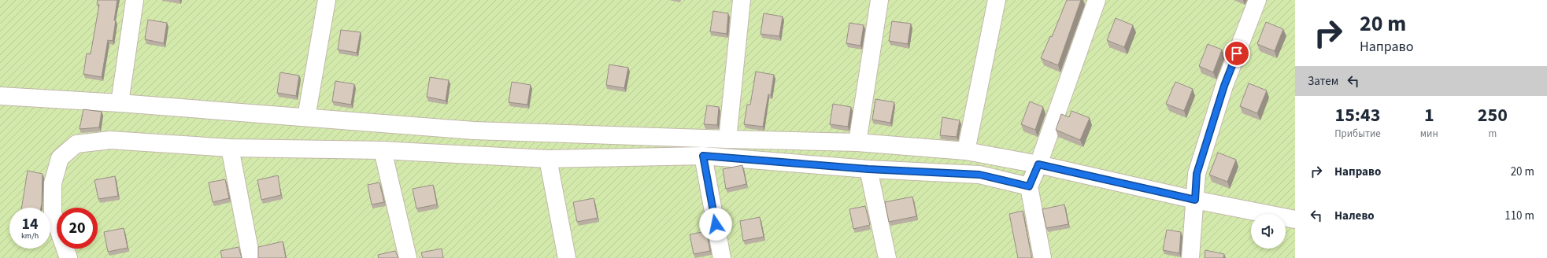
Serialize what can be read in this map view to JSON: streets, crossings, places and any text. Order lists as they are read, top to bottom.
{
  "page": {
    "turn": ["20 m", "Направо"],
    "then": "Затем",
    "eta": [
      "15:43",
      "Прибытие",
      "1",
      "мин",
      "250",
      "m"
    ],
    "list": [
      {
        "name": "Направо",
        "value": "20 m"
      },
      {
        "name": "Налево",
        "value": "110 m"
      }
    ],
    "speed": "14 km/h",
    "limit": "20"
  }
}
